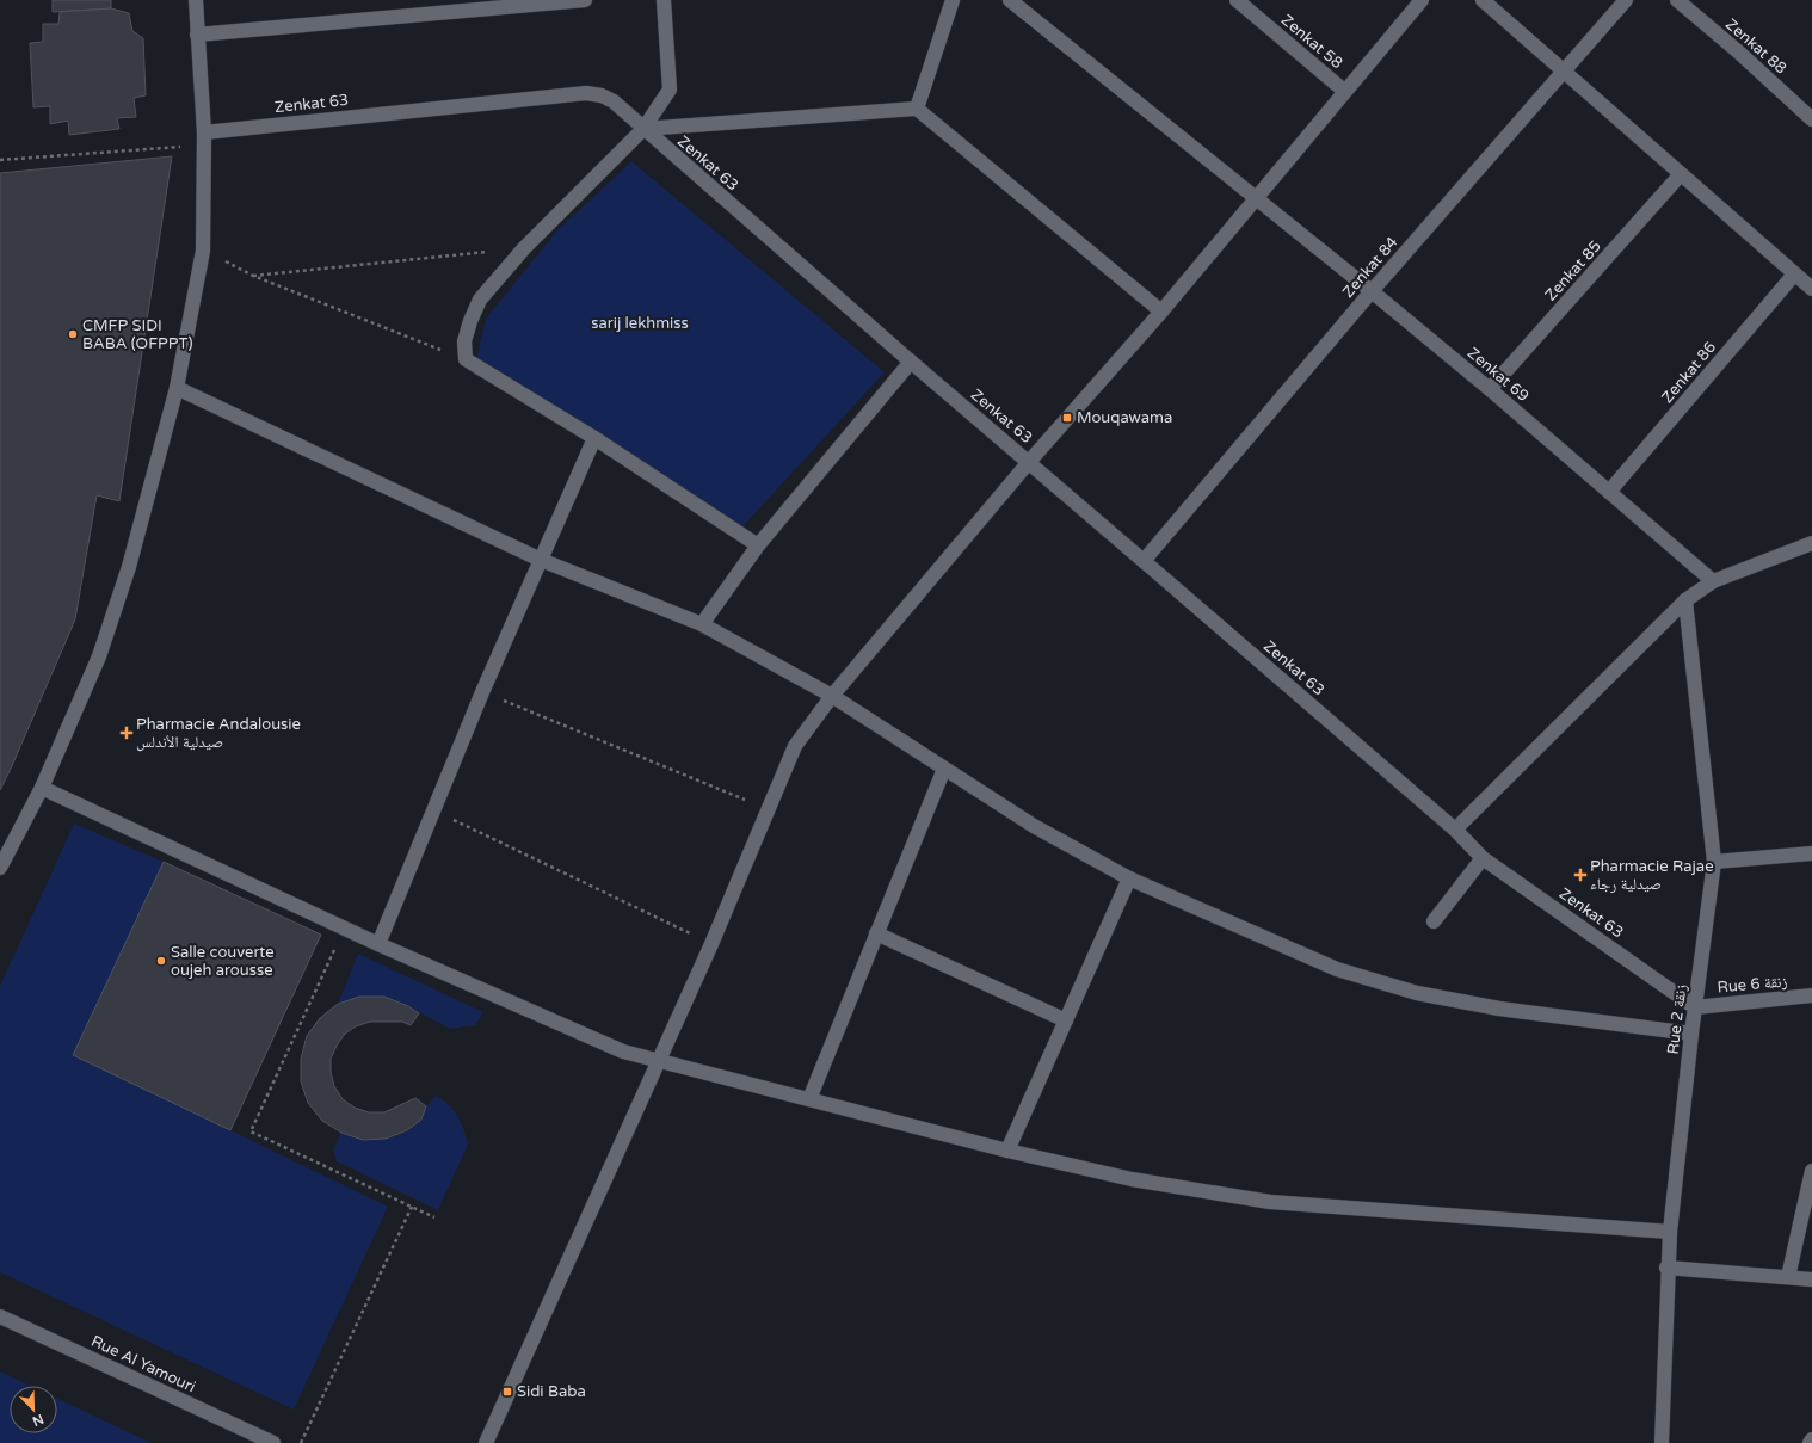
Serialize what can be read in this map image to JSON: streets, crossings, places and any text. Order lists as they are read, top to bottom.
{
  "streets": {
    "street": [
      "Zenkat 58",
      "Zenkat 88",
      "Zenkat 63",
      "Zenkat 84",
      "Zenkat 85",
      "Zenkat 86",
      "Zenkat 69",
      "Rue 6 زنقة",
      "Rue 2 زنقة",
      "Rue Al Yamouri"
    ]
  },
  "crossings": [
    ["Zenkat 63", "Zenkat 84"],
    ["Zenkat 63", "Rue 6 زنقة"],
    ["Zenkat 63", "Rue 2 زنقة"],
    ["Zenkat 84", "Zenkat 69"],
    ["Zenkat 85", "Zenkat 69"],
    ["Zenkat 86", "Zenkat 69"],
    ["Rue 6 زنقة", "Rue 2 زنقة"]
  ],
  "parks": ["sarij lekhmiss"],
  "places": {
    "other": ["CMFP SIDI BABA (OFPPT)", "Salle couverte oujeh arousse"],
    "transit": ["Mouqawama", "Sidi Baba"],
    "health": ["Pharmacie Andalousie صيدلية الأندلس", "Pharmacie Rajae صيدلية رجاء"]
  },
  "north": "bottom right"
}
